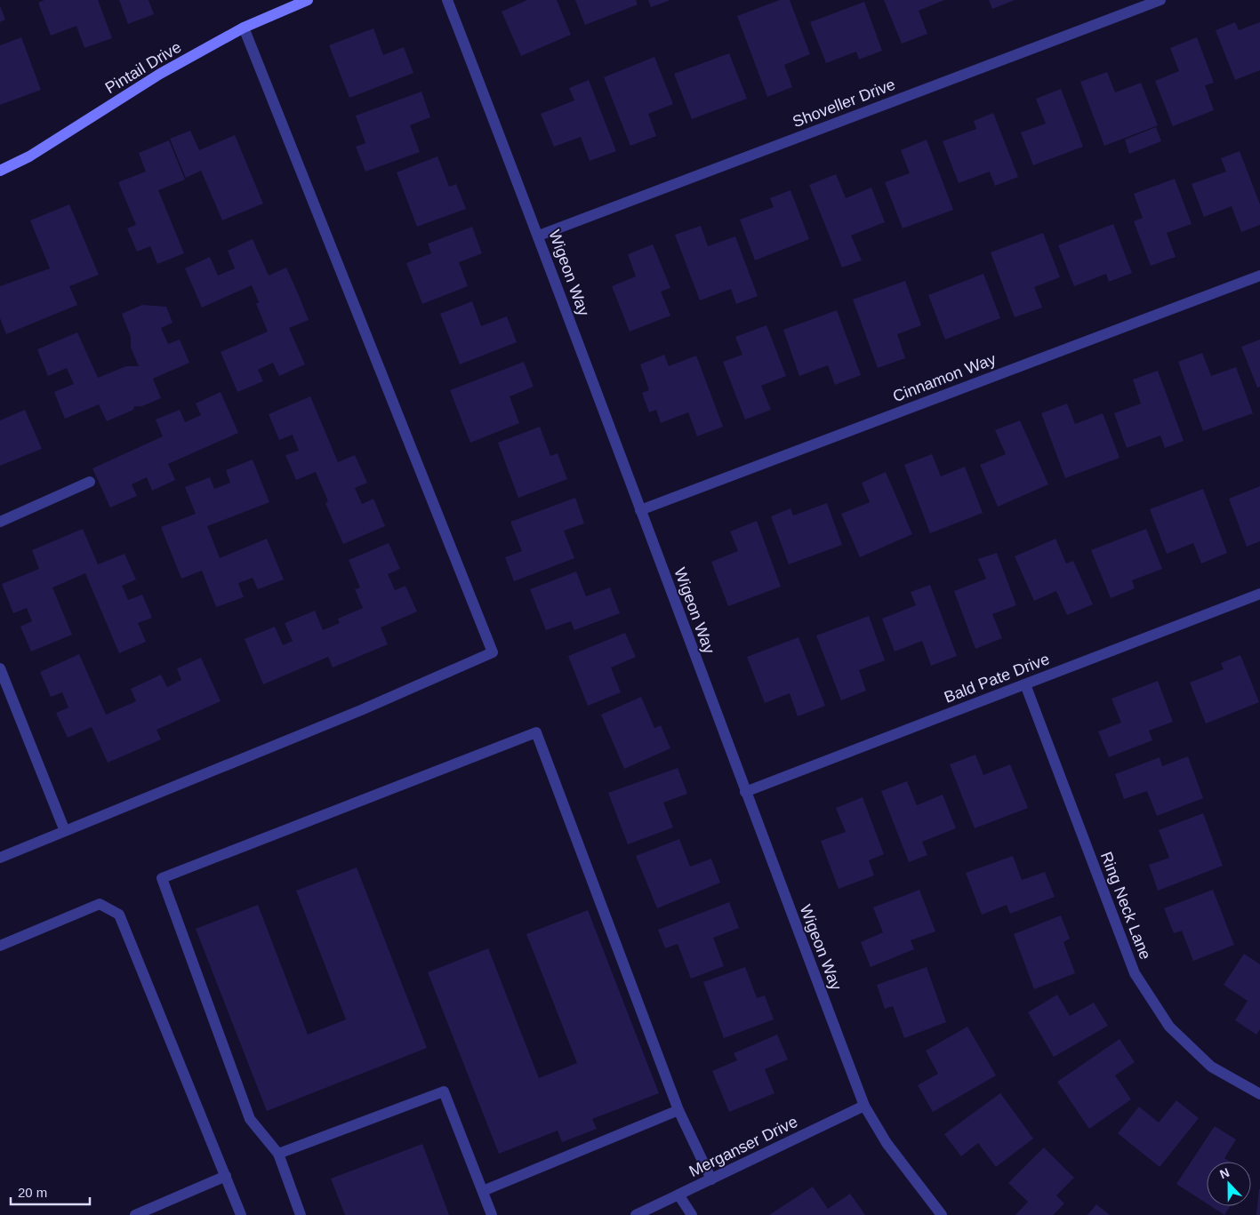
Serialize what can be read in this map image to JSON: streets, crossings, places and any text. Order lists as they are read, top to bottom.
{
  "streets": {
    "street": [
      "Pintail Drive",
      "Shoveller Drive",
      "Wigeon Way",
      "Cinnamon Way",
      "Bald Pate Drive",
      "Ring Neck Lane",
      "Merganser Drive"
    ]
  },
  "crossings": [
    ["Shoveller Drive", "Wigeon Way"],
    ["Wigeon Way", "Cinnamon Way"],
    ["Wigeon Way", "Bald Pate Drive"],
    ["Wigeon Way", "Merganser Drive"],
    ["Bald Pate Drive", "Ring Neck Lane"]
  ],
  "scale_bar": "20 m",
  "north": "top"
}
